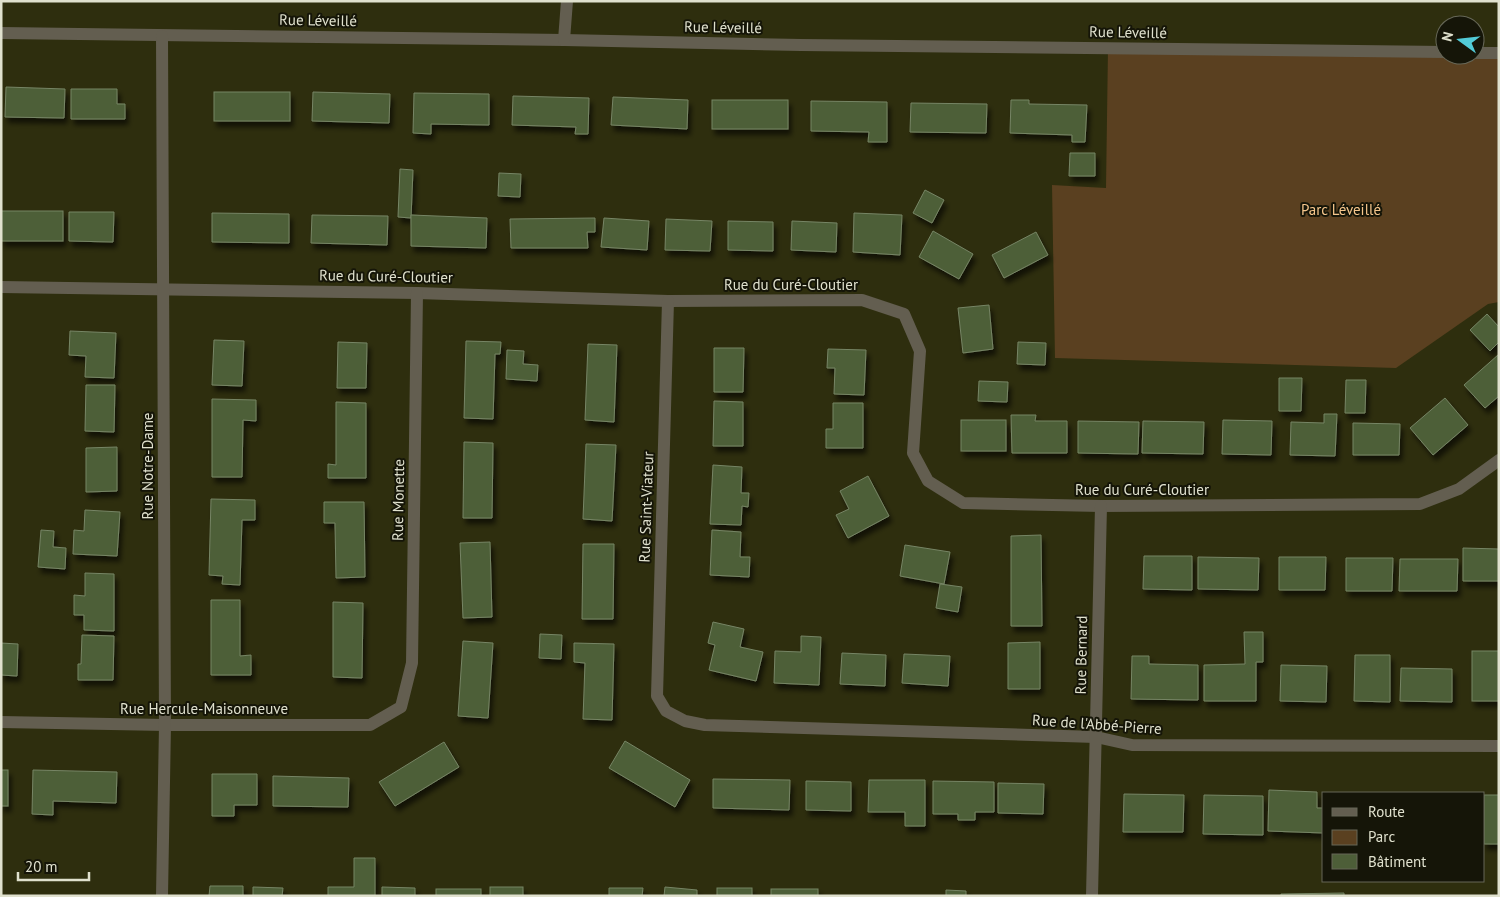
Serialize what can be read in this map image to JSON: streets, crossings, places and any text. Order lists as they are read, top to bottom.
{
  "streets": {
    "street": [
      "Rue Léveillé",
      "Rue du Curé-Cloutier",
      "Rue Notre-Dame",
      "Rue Monette",
      "Rue Saint-Viateur",
      "Rue Bernard",
      "Rue Hercule-Maisonneuve",
      "Rue de l'Abbé-Pierre"
    ]
  },
  "crossings": [
    ["Rue Léveillé", "Rue Notre-Dame"],
    ["Rue du Curé-Cloutier", "Rue Notre-Dame"],
    ["Rue du Curé-Cloutier", "Rue Monette"],
    ["Rue du Curé-Cloutier", "Rue Saint-Viateur"],
    ["Rue du Curé-Cloutier", "Rue Bernard"],
    ["Rue Notre-Dame", "Rue Hercule-Maisonneuve"],
    ["Rue Monette", "Rue Hercule-Maisonneuve"],
    ["Rue Saint-Viateur", "Rue de l'Abbé-Pierre"],
    ["Rue Bernard", "Rue de l'Abbé-Pierre"]
  ],
  "parks": ["Parc Léveillé"],
  "legend": ["Route", "Parc", "Bâtiment"],
  "scale_bar": "20 m",
  "north": "left"
}
